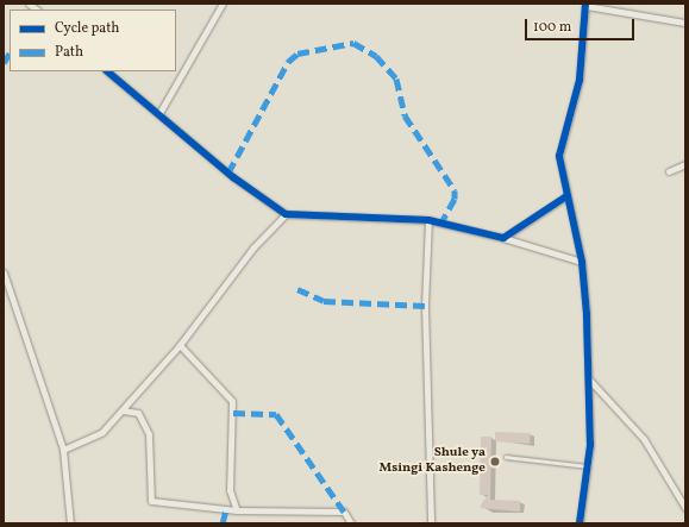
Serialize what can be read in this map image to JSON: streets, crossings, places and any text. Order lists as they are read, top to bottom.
{
  "places": ["Shule ya Msingi Kashenge"],
  "legend": ["Cycle path", "Path"],
  "scale_bar": "100 m"
}
